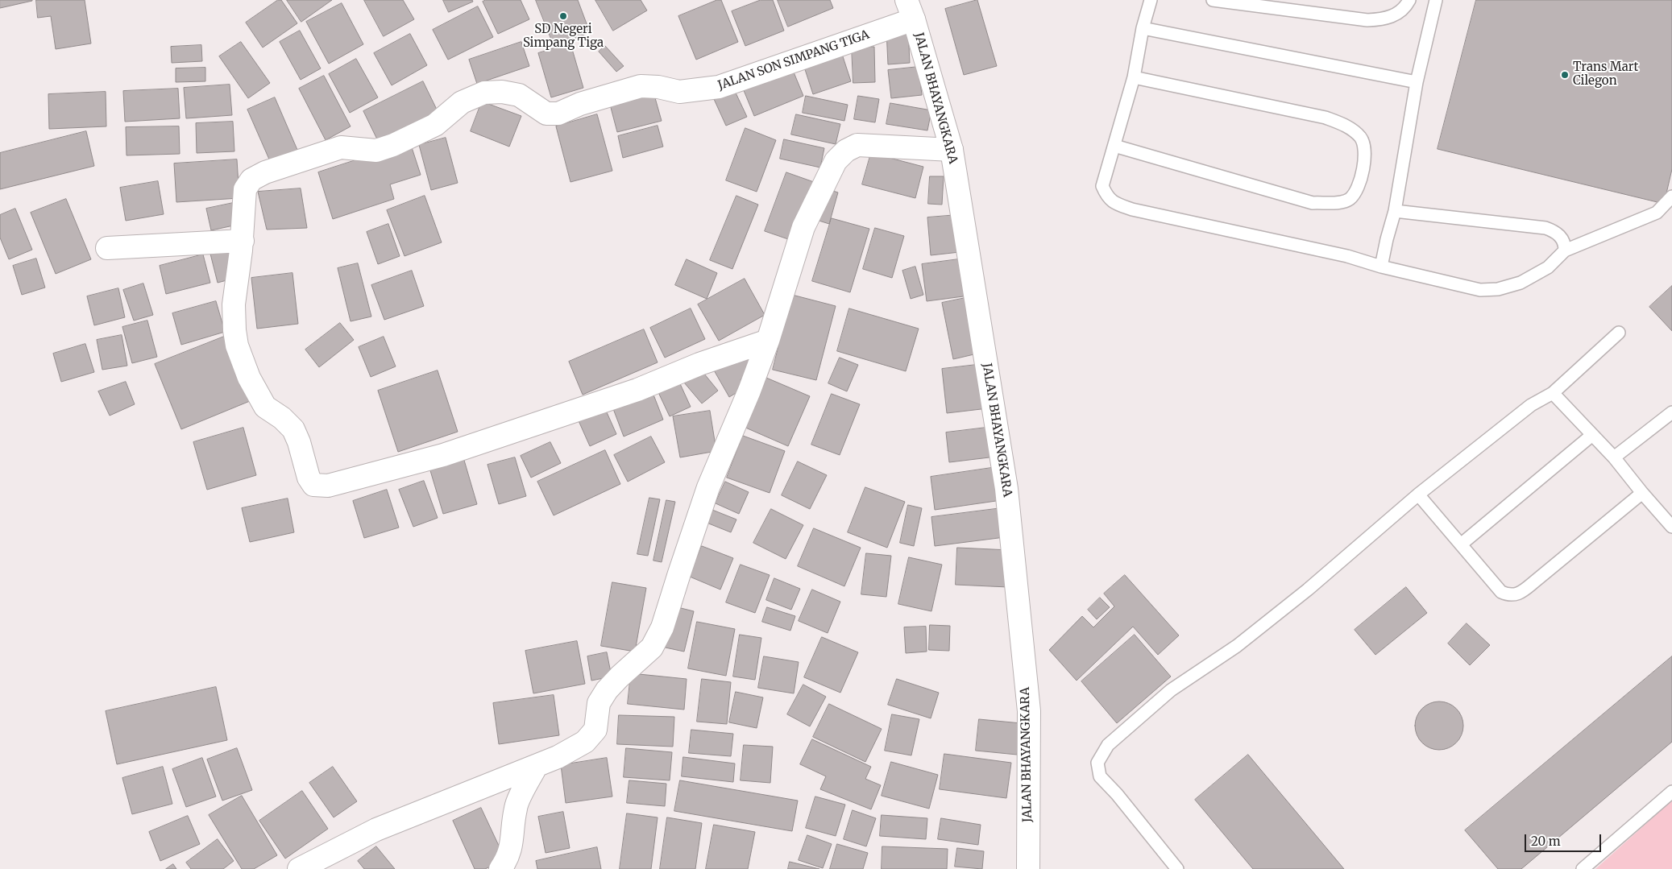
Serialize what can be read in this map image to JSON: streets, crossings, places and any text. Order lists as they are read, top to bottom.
{
  "streets": {
    "street": ["JALAN SON SIMPANG TIGA", "JALAN BHAYANGKARA"]
  },
  "crossings": [
    ["JALAN SON SIMPANG TIGA", "JALAN BHAYANGKARA"]
  ],
  "places": ["SD Negeri Simpang Tiga", "Trans Mart Cilegon"],
  "scale_bar": "20 m"
}
